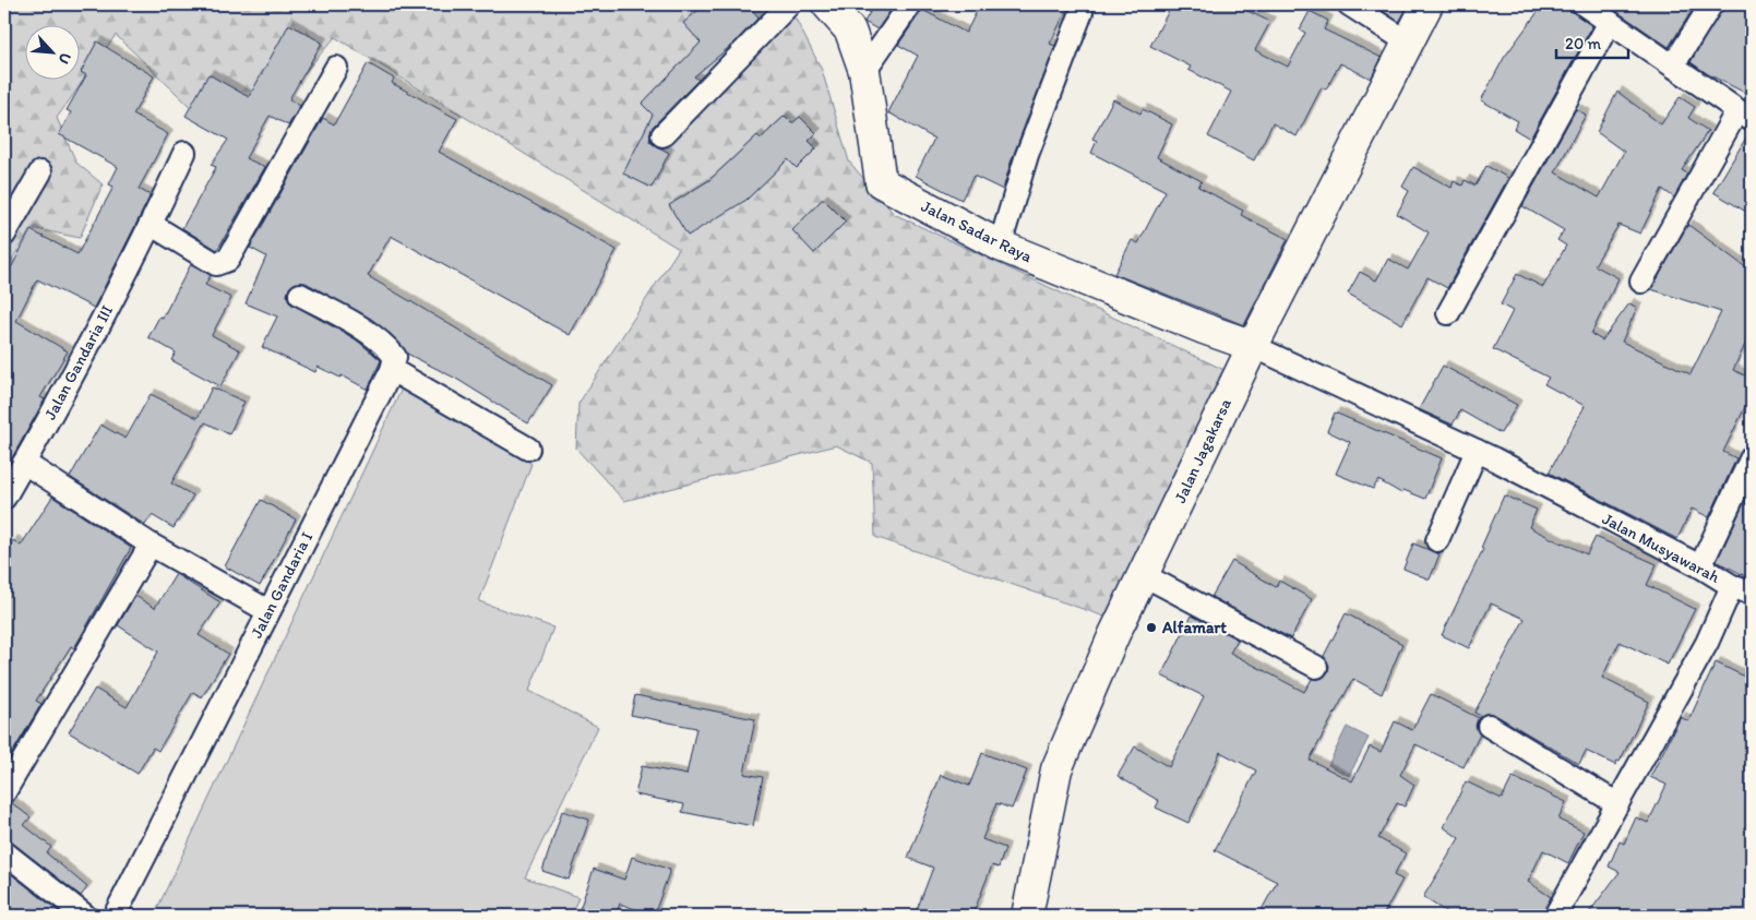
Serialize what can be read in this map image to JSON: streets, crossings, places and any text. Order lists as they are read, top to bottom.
{
  "streets": {
    "main road": ["Jalan Sadar Raya", "Jalan Jagakarsa"],
    "street": ["Jalan Gandaria III", "Jalan Musyawarah", "Jalan Gandaria I"]
  },
  "crossings": [
    ["Jalan Sadar Raya", "Jalan Jagakarsa"],
    ["Jalan Sadar Raya", "Jalan Musyawarah"],
    ["Jalan Jagakarsa", "Jalan Musyawarah"]
  ],
  "places": ["Alfamart"],
  "scale_bar": "20 m",
  "north": "bottom right"
}
